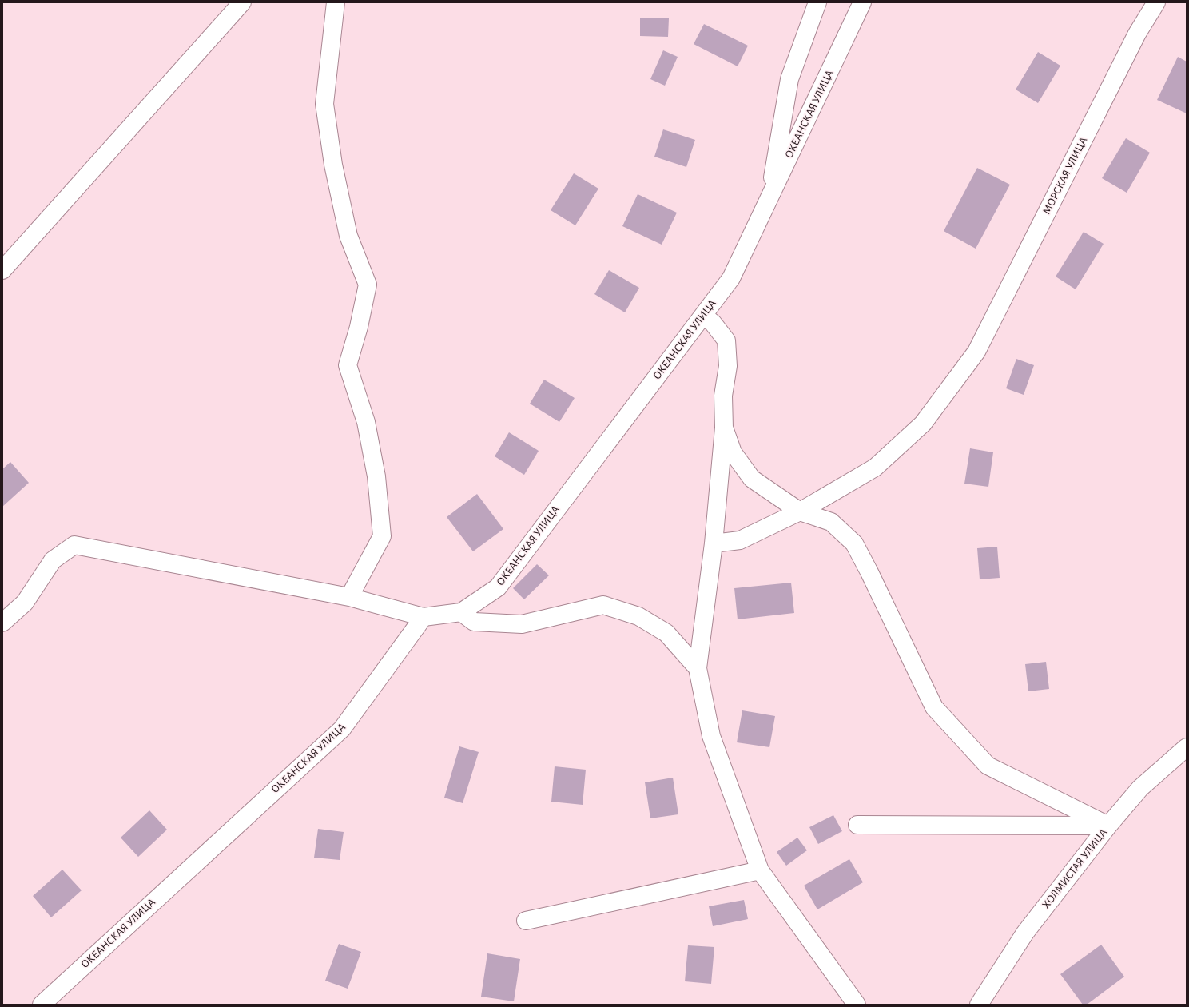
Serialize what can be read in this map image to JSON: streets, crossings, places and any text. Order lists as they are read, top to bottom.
{
  "streets": {
    "street": ["ОКЕАНСКАЯ УЛИЦА", "МОРСКАЯ УЛИЦА", "ХОЛМИСТАЯ УЛИЦА"]
  }
}
